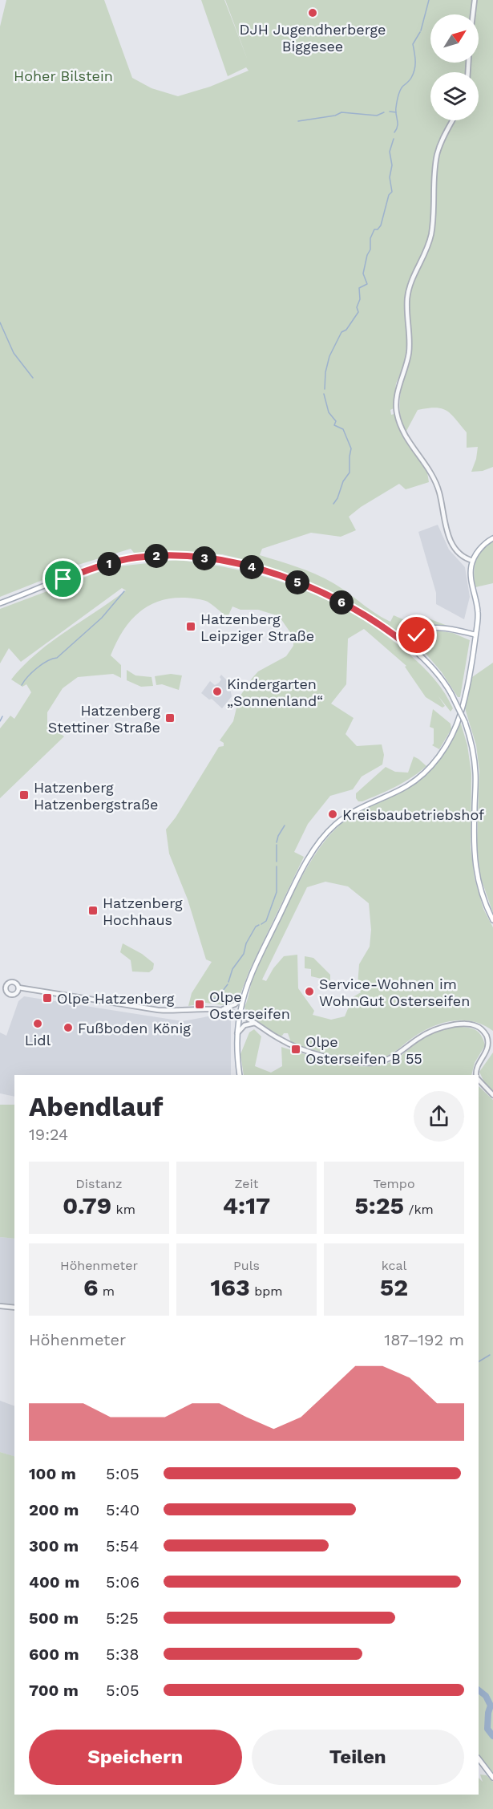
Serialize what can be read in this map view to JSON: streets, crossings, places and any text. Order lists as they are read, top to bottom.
{
  "parks": ["Hoher Bilstein"],
  "places": {
    "other": [
      "DJH Jugendherberge Biggesee",
      "Kindergarten „Sonnenland“",
      "Kreisbaubetriebshof",
      "Service-Wohnen im WohnGut Osterseifen",
      "Lidl",
      "Fußboden König"
    ],
    "transit": [
      "Hatzenberg Leipziger Straße",
      "Hatzenberg Stettiner Straße",
      "Hatzenberg Hatzenbergstraße",
      "Hatzenberg Hochhaus",
      "Olpe Hatzenberg",
      "Olpe Osterseifen",
      "Olpe Osterseifen B 55"
    ]
  },
  "north": "top right",
  "page": {
    "pins": [
      "2",
      "3",
      "1",
      "4",
      "5",
      "6"
    ],
    "heading": ["Abendlauf", "19:24"],
    "stats": [
      ["Distanz", "0.79 km"],
      ["Zeit", "4:17"],
      ["Tempo", "5:25 /km"],
      ["Höhenmeter", "6 m"],
      ["Puls", "163 bpm"],
      ["kcal", "52"]
    ],
    "chart": ["Höhenmeter", "187–192 m"],
    "list": [
      {
        "name": "100 m",
        "note": "5:05"
      },
      {
        "name": "200 m",
        "note": "5:40"
      },
      {
        "name": "300 m",
        "note": "5:54"
      },
      {
        "name": "400 m",
        "note": "5:06"
      },
      {
        "name": "500 m",
        "note": "5:25"
      },
      {
        "name": "600 m",
        "note": "5:38"
      },
      {
        "name": "700 m",
        "note": "5:05"
      }
    ],
    "buttons": ["Speichern", "Teilen"]
  }
}
